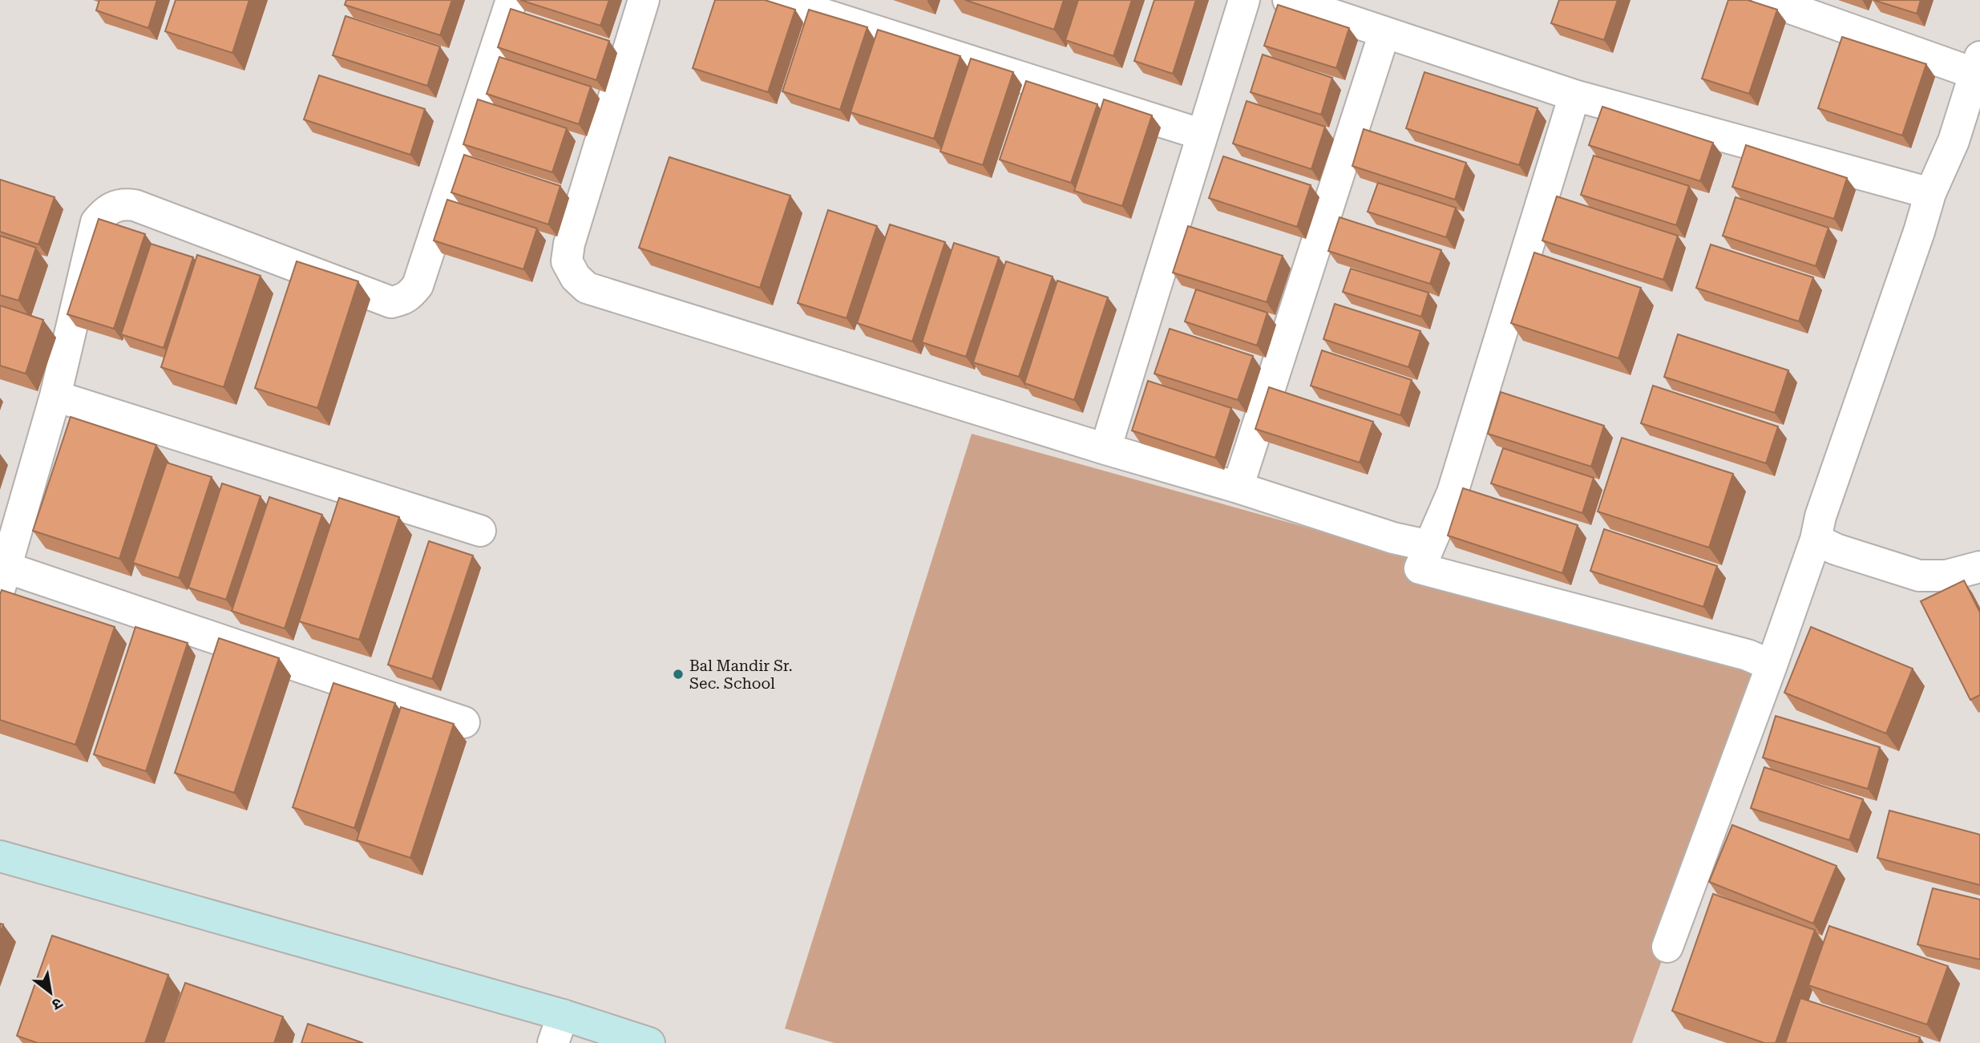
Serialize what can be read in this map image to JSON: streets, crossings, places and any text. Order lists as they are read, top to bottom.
{
  "places": ["Bal Mandir Sr. Sec. School"],
  "north": "bottom right"
}
